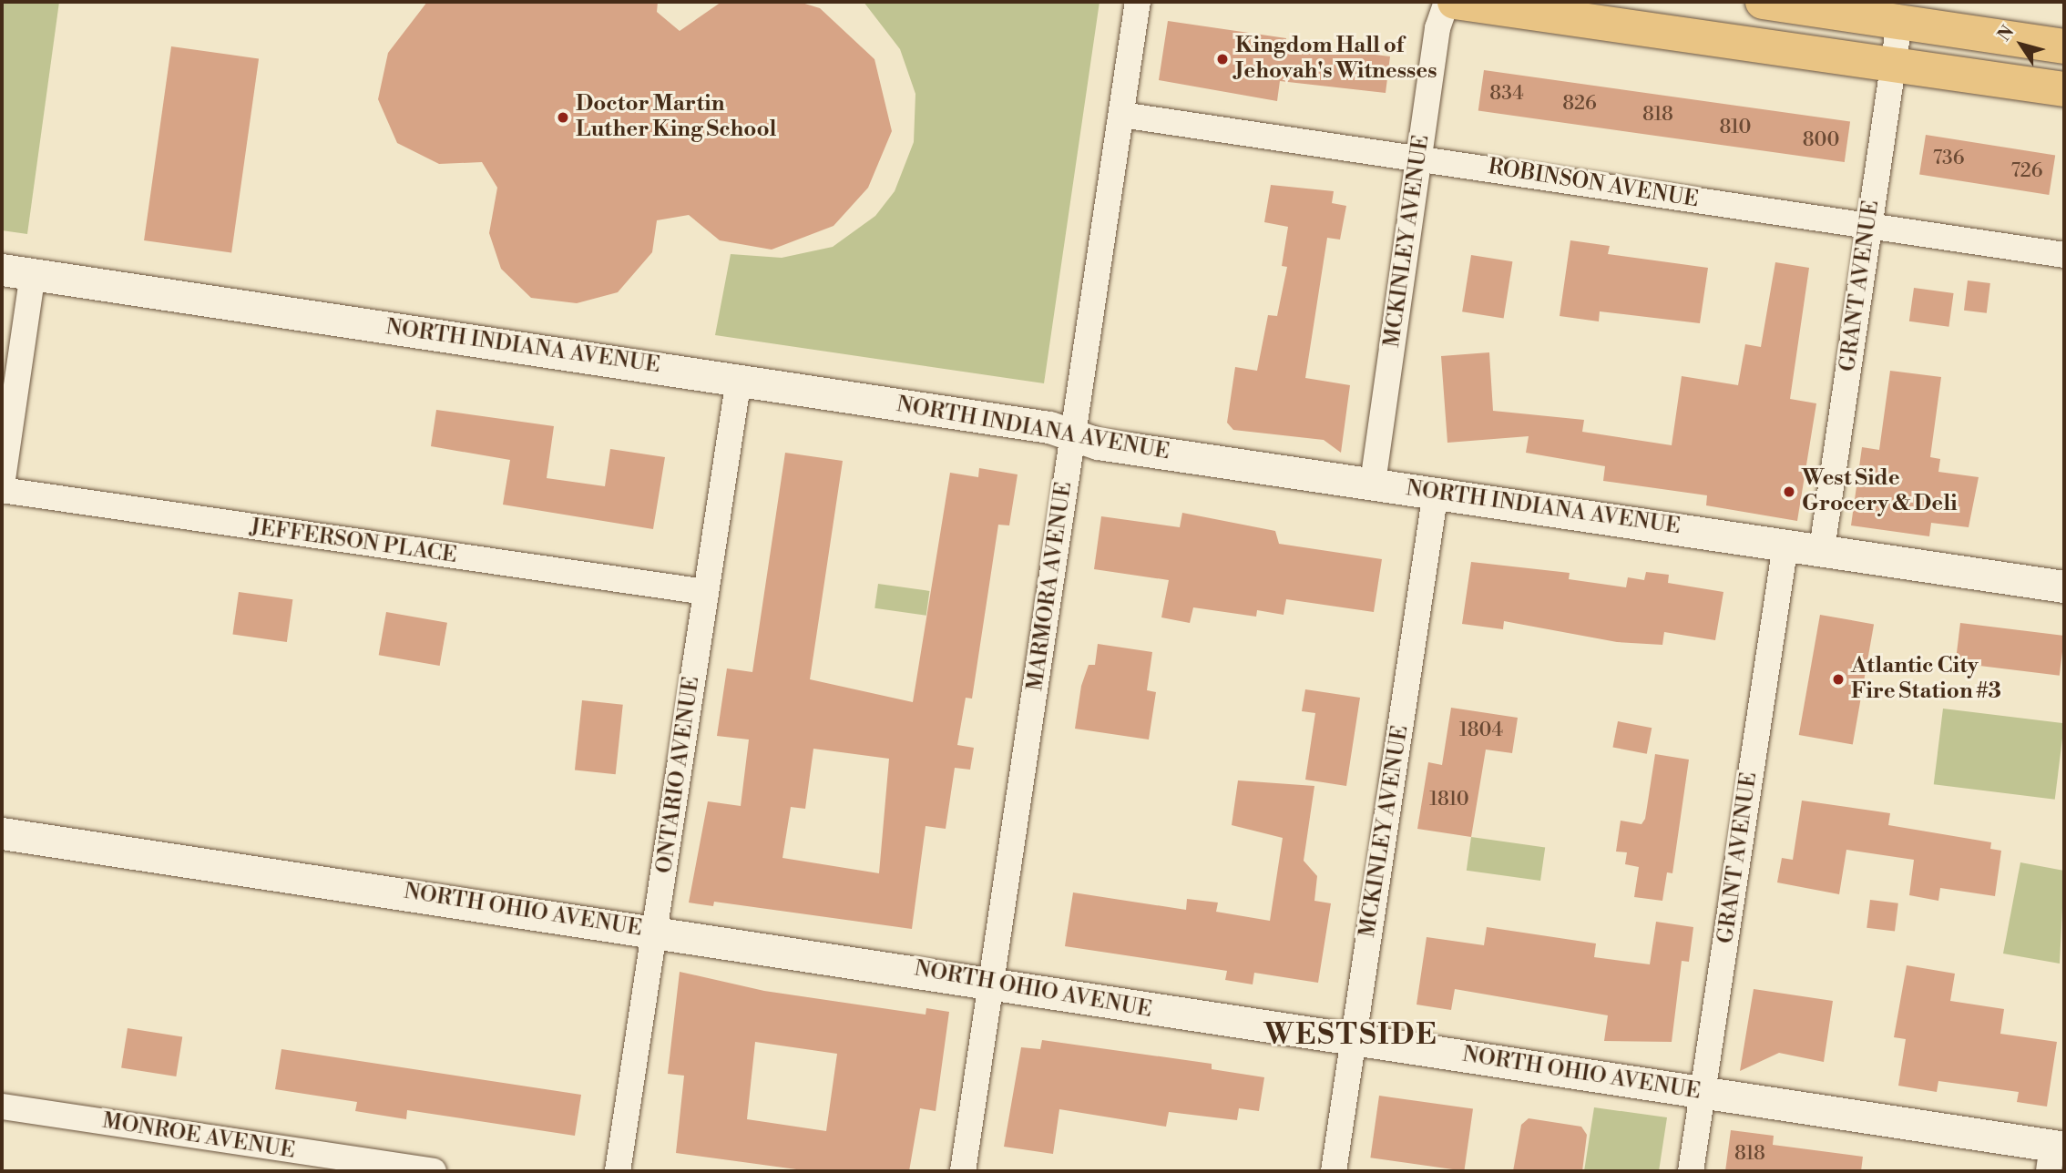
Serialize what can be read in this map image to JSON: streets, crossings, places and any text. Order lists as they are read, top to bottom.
{
  "streets": {
    "street": [
      "ROBINSON AVENUE",
      "MCKINLEY AVENUE",
      "GRANT AVENUE",
      "NORTH INDIANA AVENUE",
      "JEFFERSON PLACE",
      "MARMORA AVENUE",
      "ONTARIO AVENUE",
      "NORTH OHIO AVENUE",
      "MONROE AVENUE"
    ]
  },
  "crossings": [
    ["ROBINSON AVENUE", "MCKINLEY AVENUE"],
    ["ROBINSON AVENUE", "GRANT AVENUE"],
    ["ROBINSON AVENUE", "MARMORA AVENUE"],
    ["MCKINLEY AVENUE", "NORTH INDIANA AVENUE"],
    ["MCKINLEY AVENUE", "NORTH OHIO AVENUE"],
    ["GRANT AVENUE", "NORTH INDIANA AVENUE"],
    ["GRANT AVENUE", "NORTH OHIO AVENUE"],
    ["NORTH INDIANA AVENUE", "MARMORA AVENUE"],
    ["NORTH INDIANA AVENUE", "ONTARIO AVENUE"],
    ["JEFFERSON PLACE", "ONTARIO AVENUE"],
    ["MARMORA AVENUE", "NORTH OHIO AVENUE"],
    ["ONTARIO AVENUE", "NORTH OHIO AVENUE"]
  ],
  "districts": ["WESTSIDE"],
  "places": [
    "Kingdom Hall of Jehovah's Witnesses",
    "Doctor Martin Luther King School",
    "West Side Grocery & Deli",
    "Atlantic City Fire Station #3"
  ],
  "house_numbers": [
    "834",
    "826",
    "818",
    "810",
    "800",
    "736",
    "726",
    "1804",
    "1810",
    "818"
  ],
  "north": "top left"
}
